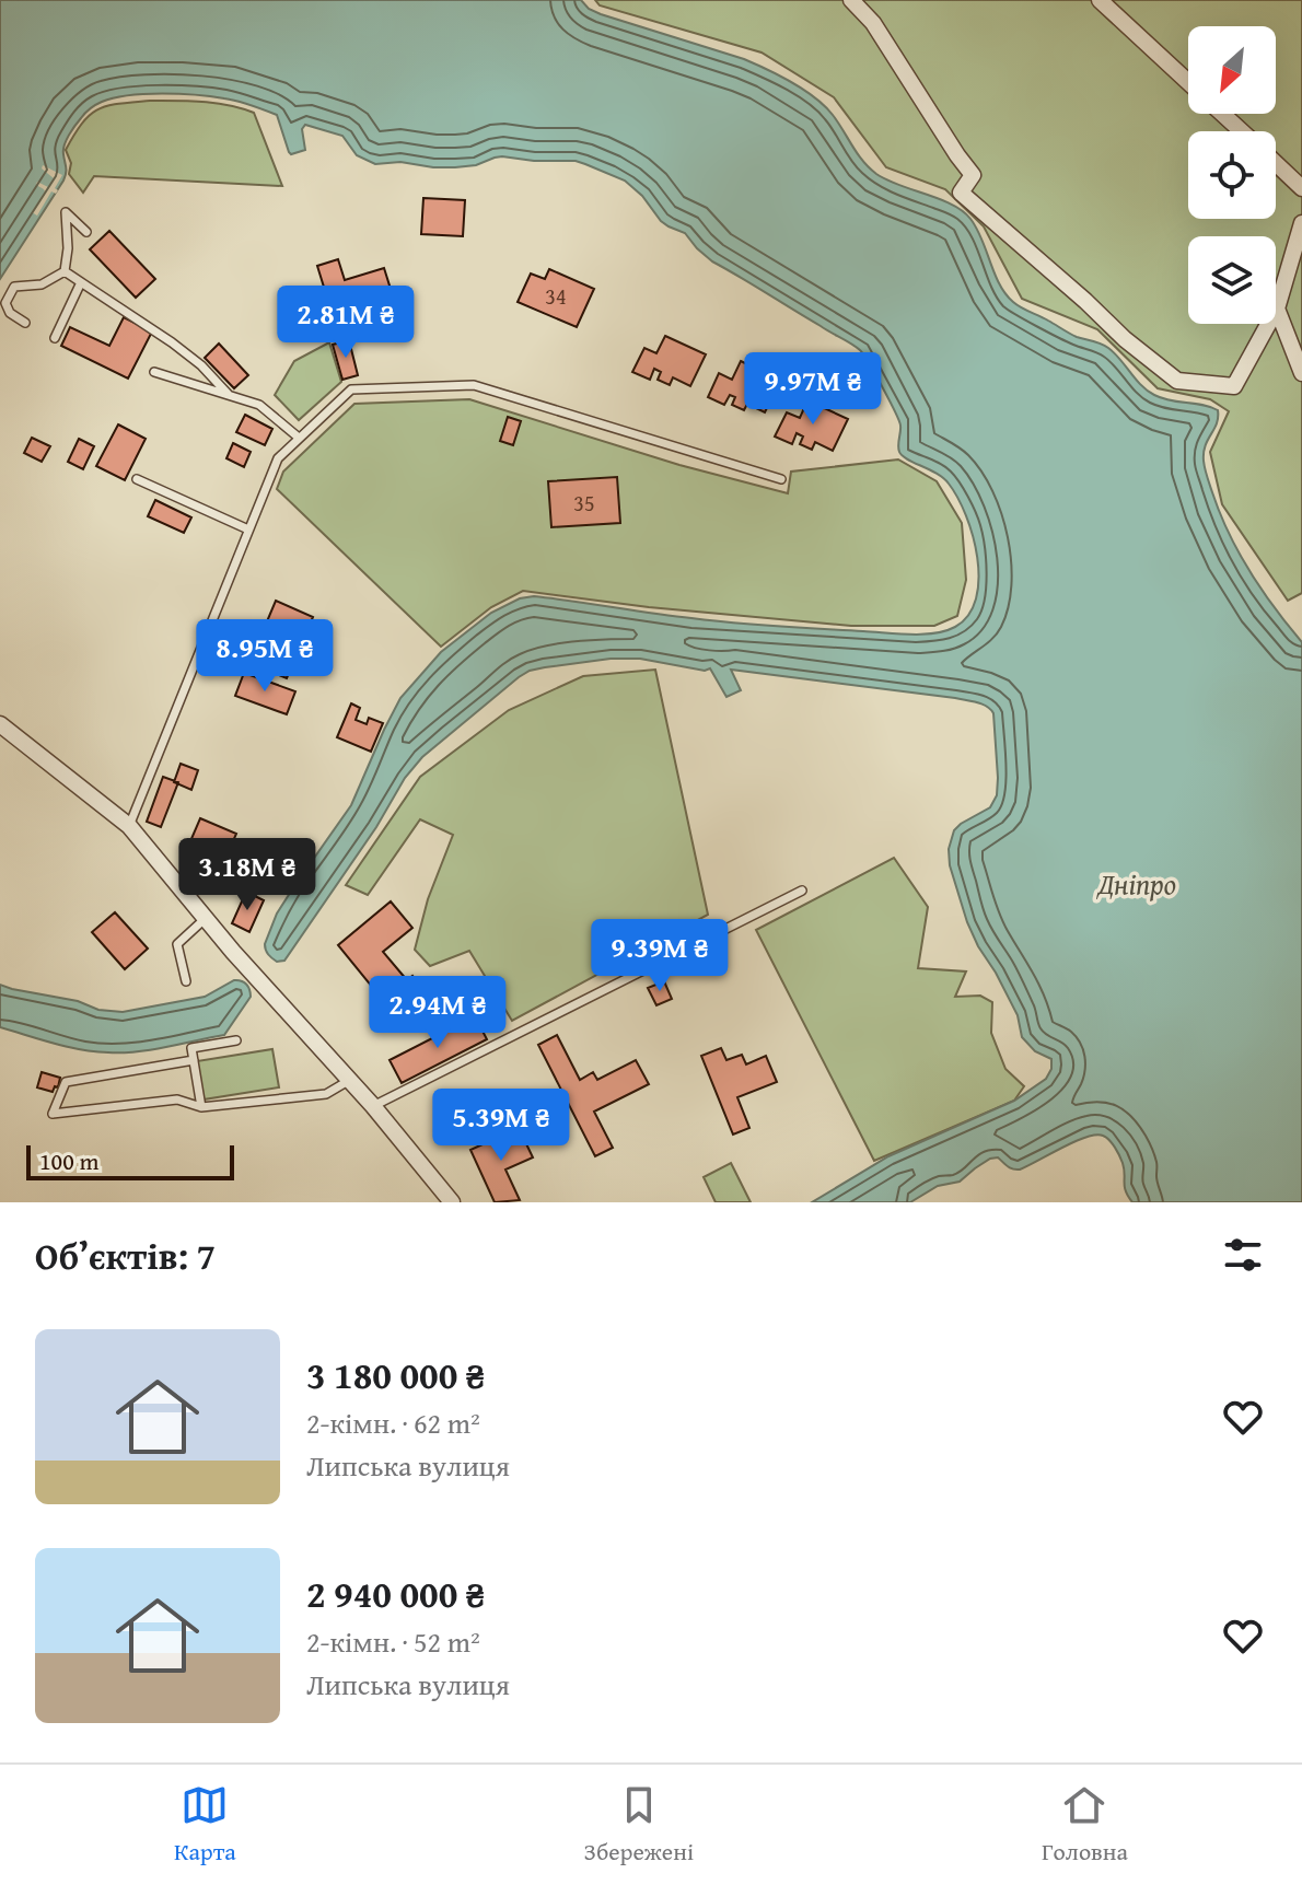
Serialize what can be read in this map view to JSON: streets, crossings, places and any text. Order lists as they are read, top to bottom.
{
  "water": ["Дніпро"],
  "house_numbers": ["34", "35"],
  "scale_bar": "100 m",
  "north": "bottom left",
  "page": {
    "price": [
      "2.81M ₴",
      "9.97M ₴",
      "8.95M ₴",
      "3.18M ₴",
      "9.39M ₴",
      "2.94M ₴",
      "5.39M ₴"
    ],
    "scale": "100 m",
    "heading": "Об’єктів: 7",
    "list": [
      {
        "name": "3 180 000 ₴",
        "note": "2-кімн. · 62 m² · Липська вулиця"
      },
      {
        "name": "2 940 000 ₴",
        "note": "2-кімн. · 52 m² · Липська вулиця"
      }
    ],
    "tabs": ["Карта", "Збережені", "Головна"]
  }
}
